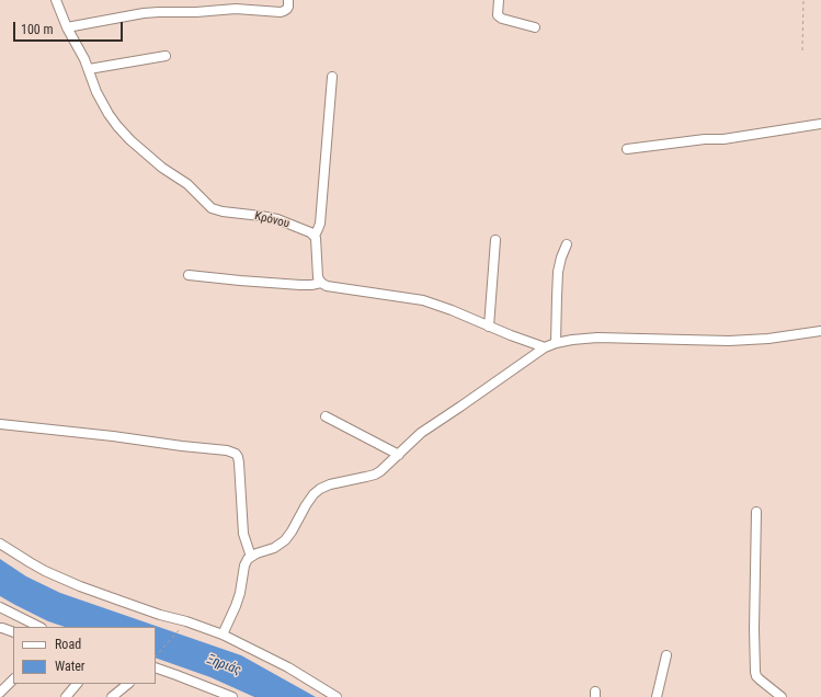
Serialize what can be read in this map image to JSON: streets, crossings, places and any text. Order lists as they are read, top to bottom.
{
  "streets": {
    "street": ["Κρόνου"]
  },
  "water": ["Ξηριάς"],
  "legend": ["Road", "Water"],
  "scale_bar": "100 m"
}
